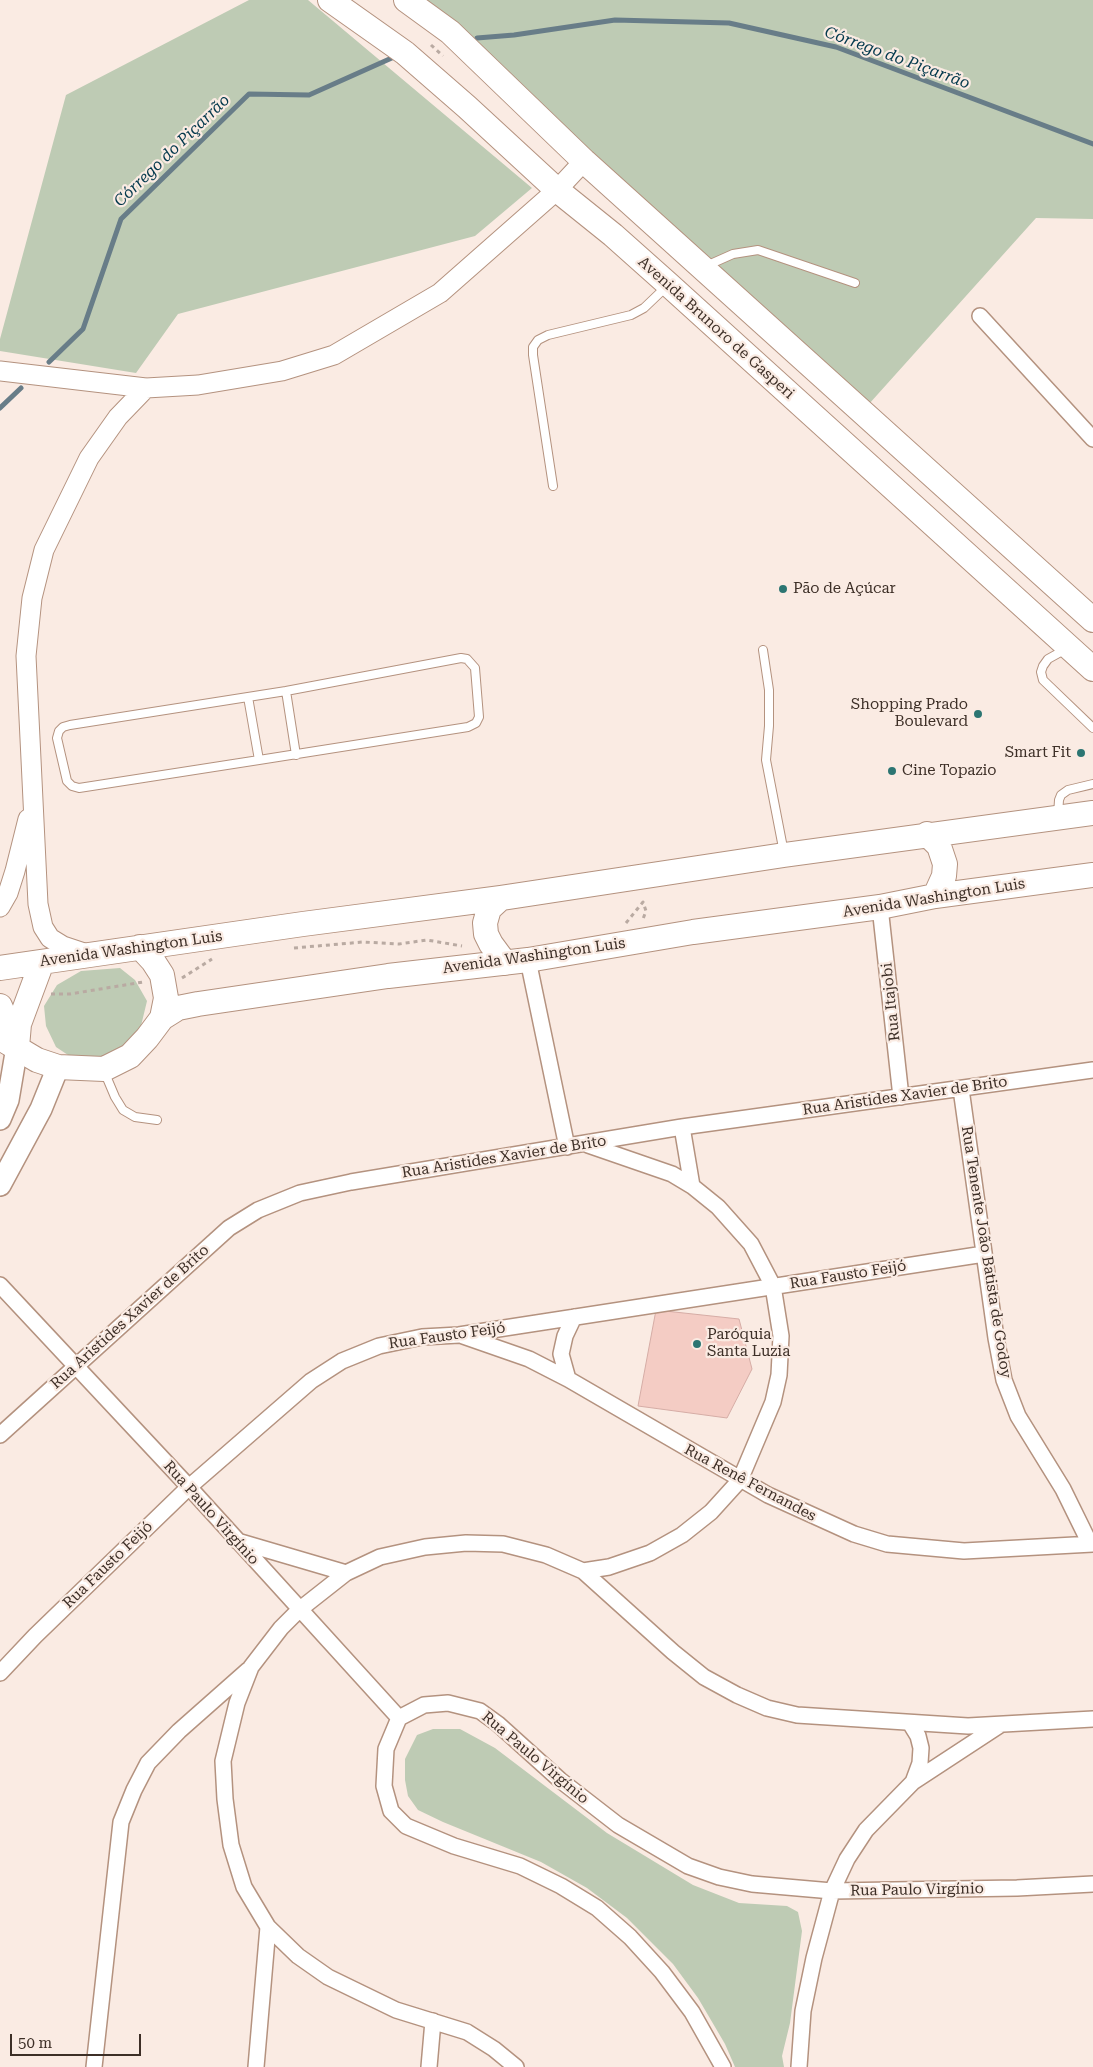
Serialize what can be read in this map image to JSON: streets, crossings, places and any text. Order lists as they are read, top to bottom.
{
  "streets": {
    "main road": ["Avenida Brunoro de Gasperi", "Avenida Washington Luis"],
    "street": [
      "Rua Itajobi",
      "Rua Aristides Xavier de Brito",
      "Rua Tenente João Batista de Godoy",
      "Rua Fausto Feijó",
      "Rua Renê Fernandes",
      "Rua Paulo Virgínio"
    ]
  },
  "crossings": [
    ["Avenida Washington Luis", "Rua Itajobi"],
    ["Rua Itajobi", "Rua Aristides Xavier de Brito"],
    ["Rua Aristides Xavier de Brito", "Rua Tenente João Batista de Godoy"],
    ["Rua Aristides Xavier de Brito", "Rua Paulo Virgínio"],
    ["Rua Tenente João Batista de Godoy", "Rua Fausto Feijó"],
    ["Rua Tenente João Batista de Godoy", "Rua Renê Fernandes"],
    ["Rua Fausto Feijó", "Rua Renê Fernandes"],
    ["Rua Fausto Feijó", "Rua Paulo Virgínio"]
  ],
  "water": ["Córrego do Piçarrão"],
  "places": [
    "Pão de Açúcar",
    "Shopping Prado Boulevard",
    "Smart Fit",
    "Cine Topazio",
    "Paróquia Santa Luzia"
  ],
  "scale_bar": "50 m"
}
